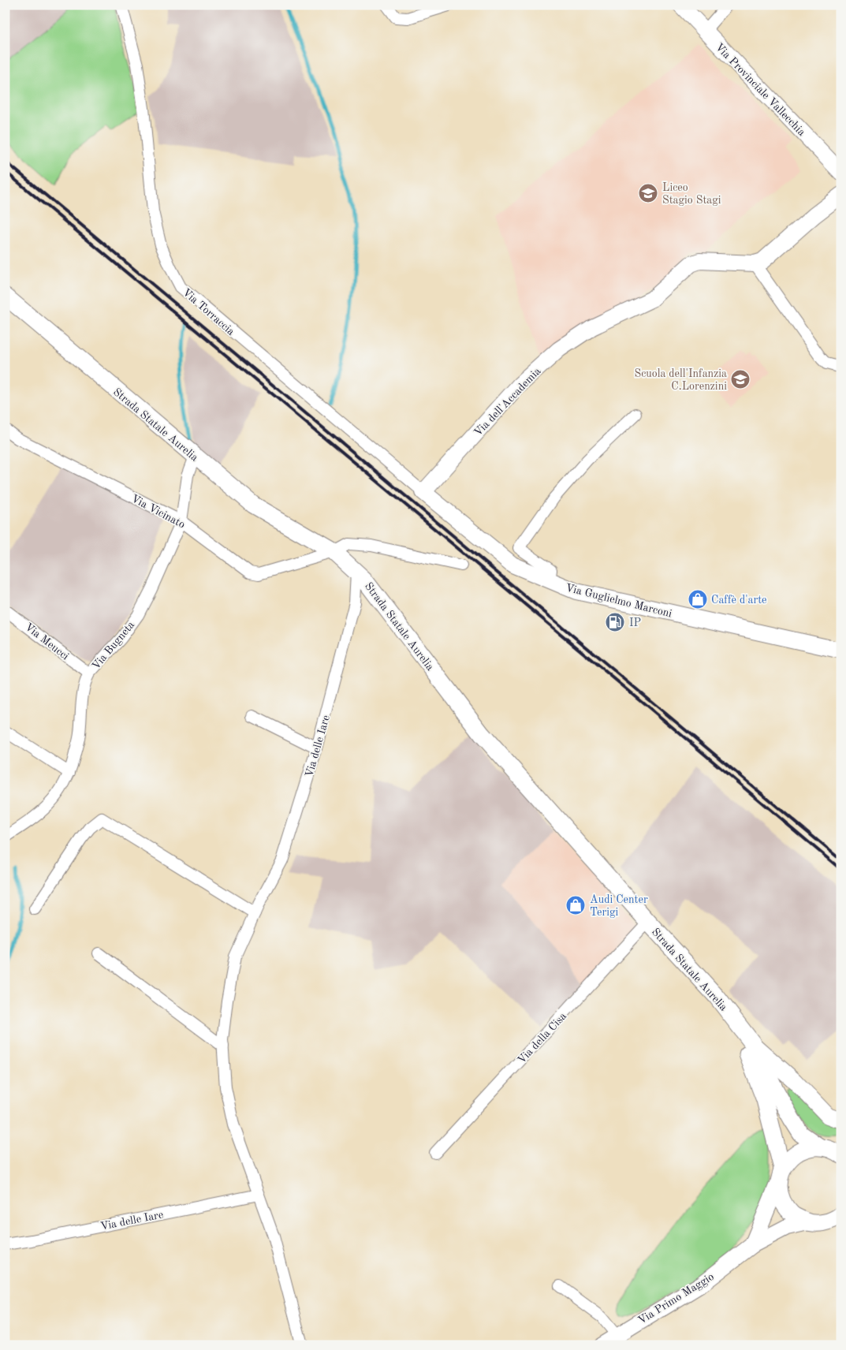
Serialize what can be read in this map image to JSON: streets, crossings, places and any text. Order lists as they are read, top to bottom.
{
  "streets": {
    "main road": ["Strada Statale Aurelia"],
    "street": [
      "Via Provinciale Vallecchia",
      "Via Torraccia",
      "Via dell'Accademia",
      "Via Vicinato",
      "Via Guglielmo Marconi",
      "Via Meucci",
      "Via Bugneta",
      "Via delle Iare",
      "Via della Cisa",
      "Via Primo Maggio"
    ]
  },
  "crossings": [
    ["Via Torraccia", "Via dell'Accademia"],
    ["Via Torraccia", "Via Guglielmo Marconi"],
    ["Via dell'Accademia", "Via Guglielmo Marconi"],
    ["Strada Statale Aurelia", "Via Vicinato"],
    ["Strada Statale Aurelia", "Via Bugneta"],
    ["Strada Statale Aurelia", "Via delle Iare"],
    ["Strada Statale Aurelia", "Via della Cisa"],
    ["Strada Statale Aurelia", "Via Primo Maggio"],
    ["Via Vicinato", "Via Bugneta"],
    ["Via Meucci", "Via Bugneta"]
  ],
  "places": {
    "school or university": ["Liceo Stagio Stagi", "Scuola dell'Infanzia C.Lorenzini"],
    "shop": ["Caffè d'arte", "Audi Center Terigi"],
    "fuel station": ["IP"]
  }
}
